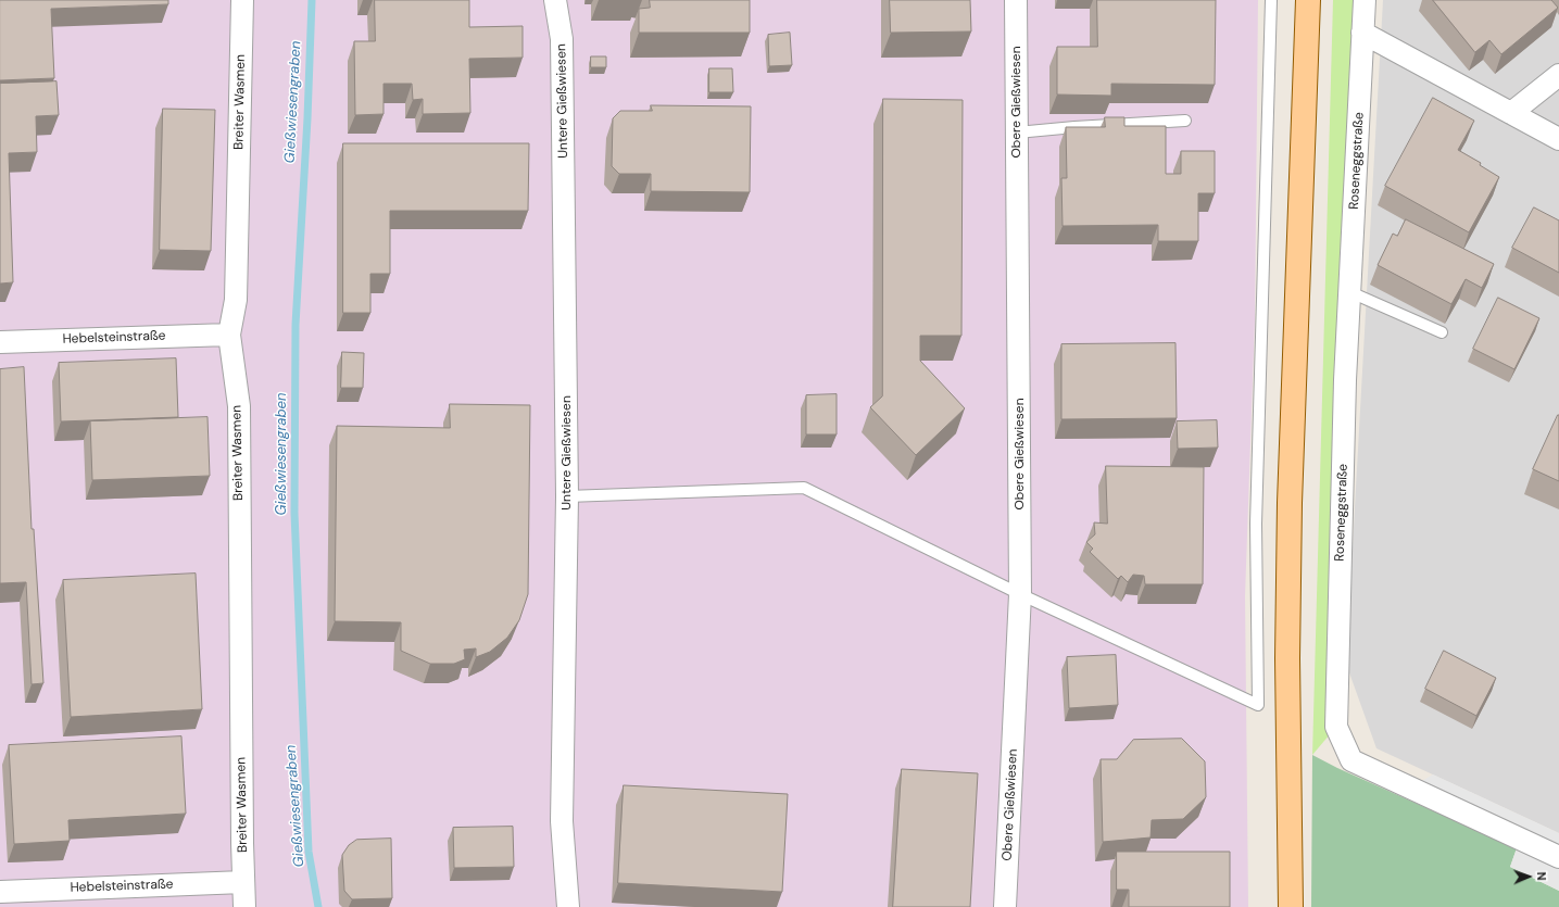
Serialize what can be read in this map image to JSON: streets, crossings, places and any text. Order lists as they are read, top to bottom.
{
  "streets": {
    "street": [
      "Untere Gießwiesen",
      "Breiter Wasmen",
      "Obere Gießwiesen",
      "Roseneggstraße",
      "Hebelsteinstraße"
    ]
  },
  "crossings": [
    ["Breiter Wasmen", "Hebelsteinstraße"]
  ],
  "water": ["Gießwiesengraben"],
  "north": "right"
}
